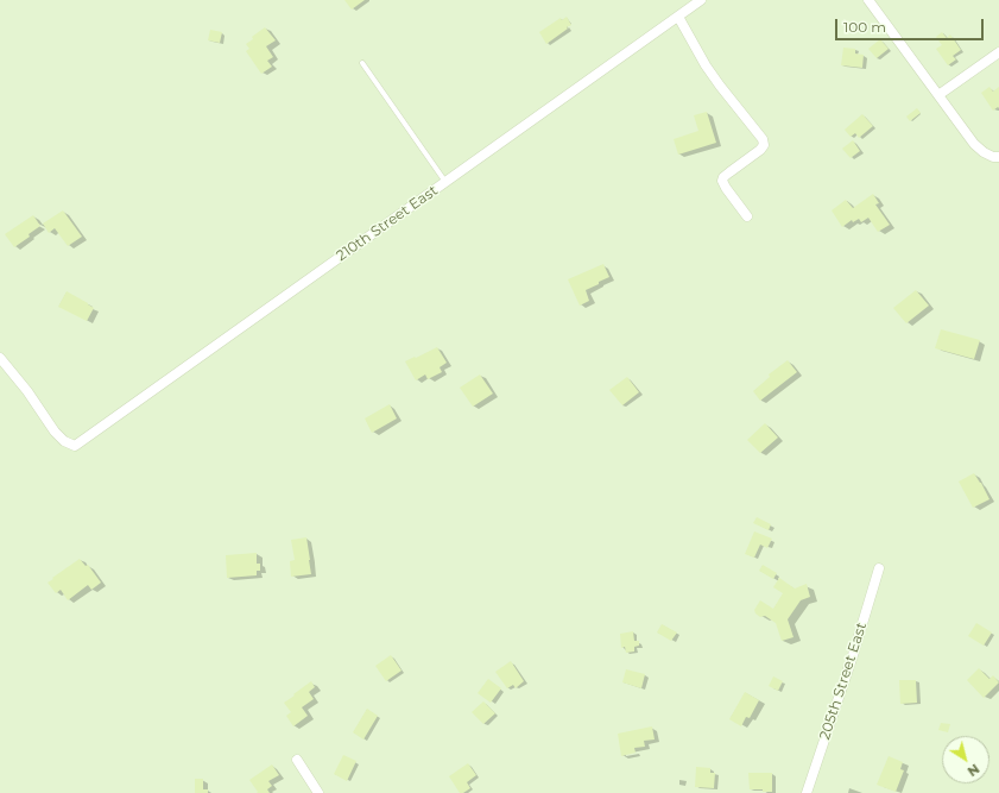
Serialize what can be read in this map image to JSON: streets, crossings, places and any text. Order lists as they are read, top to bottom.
{
  "streets": {
    "street": ["210th Street East", "205th Street East"]
  },
  "scale_bar": "100 m",
  "north": "bottom right"
}
